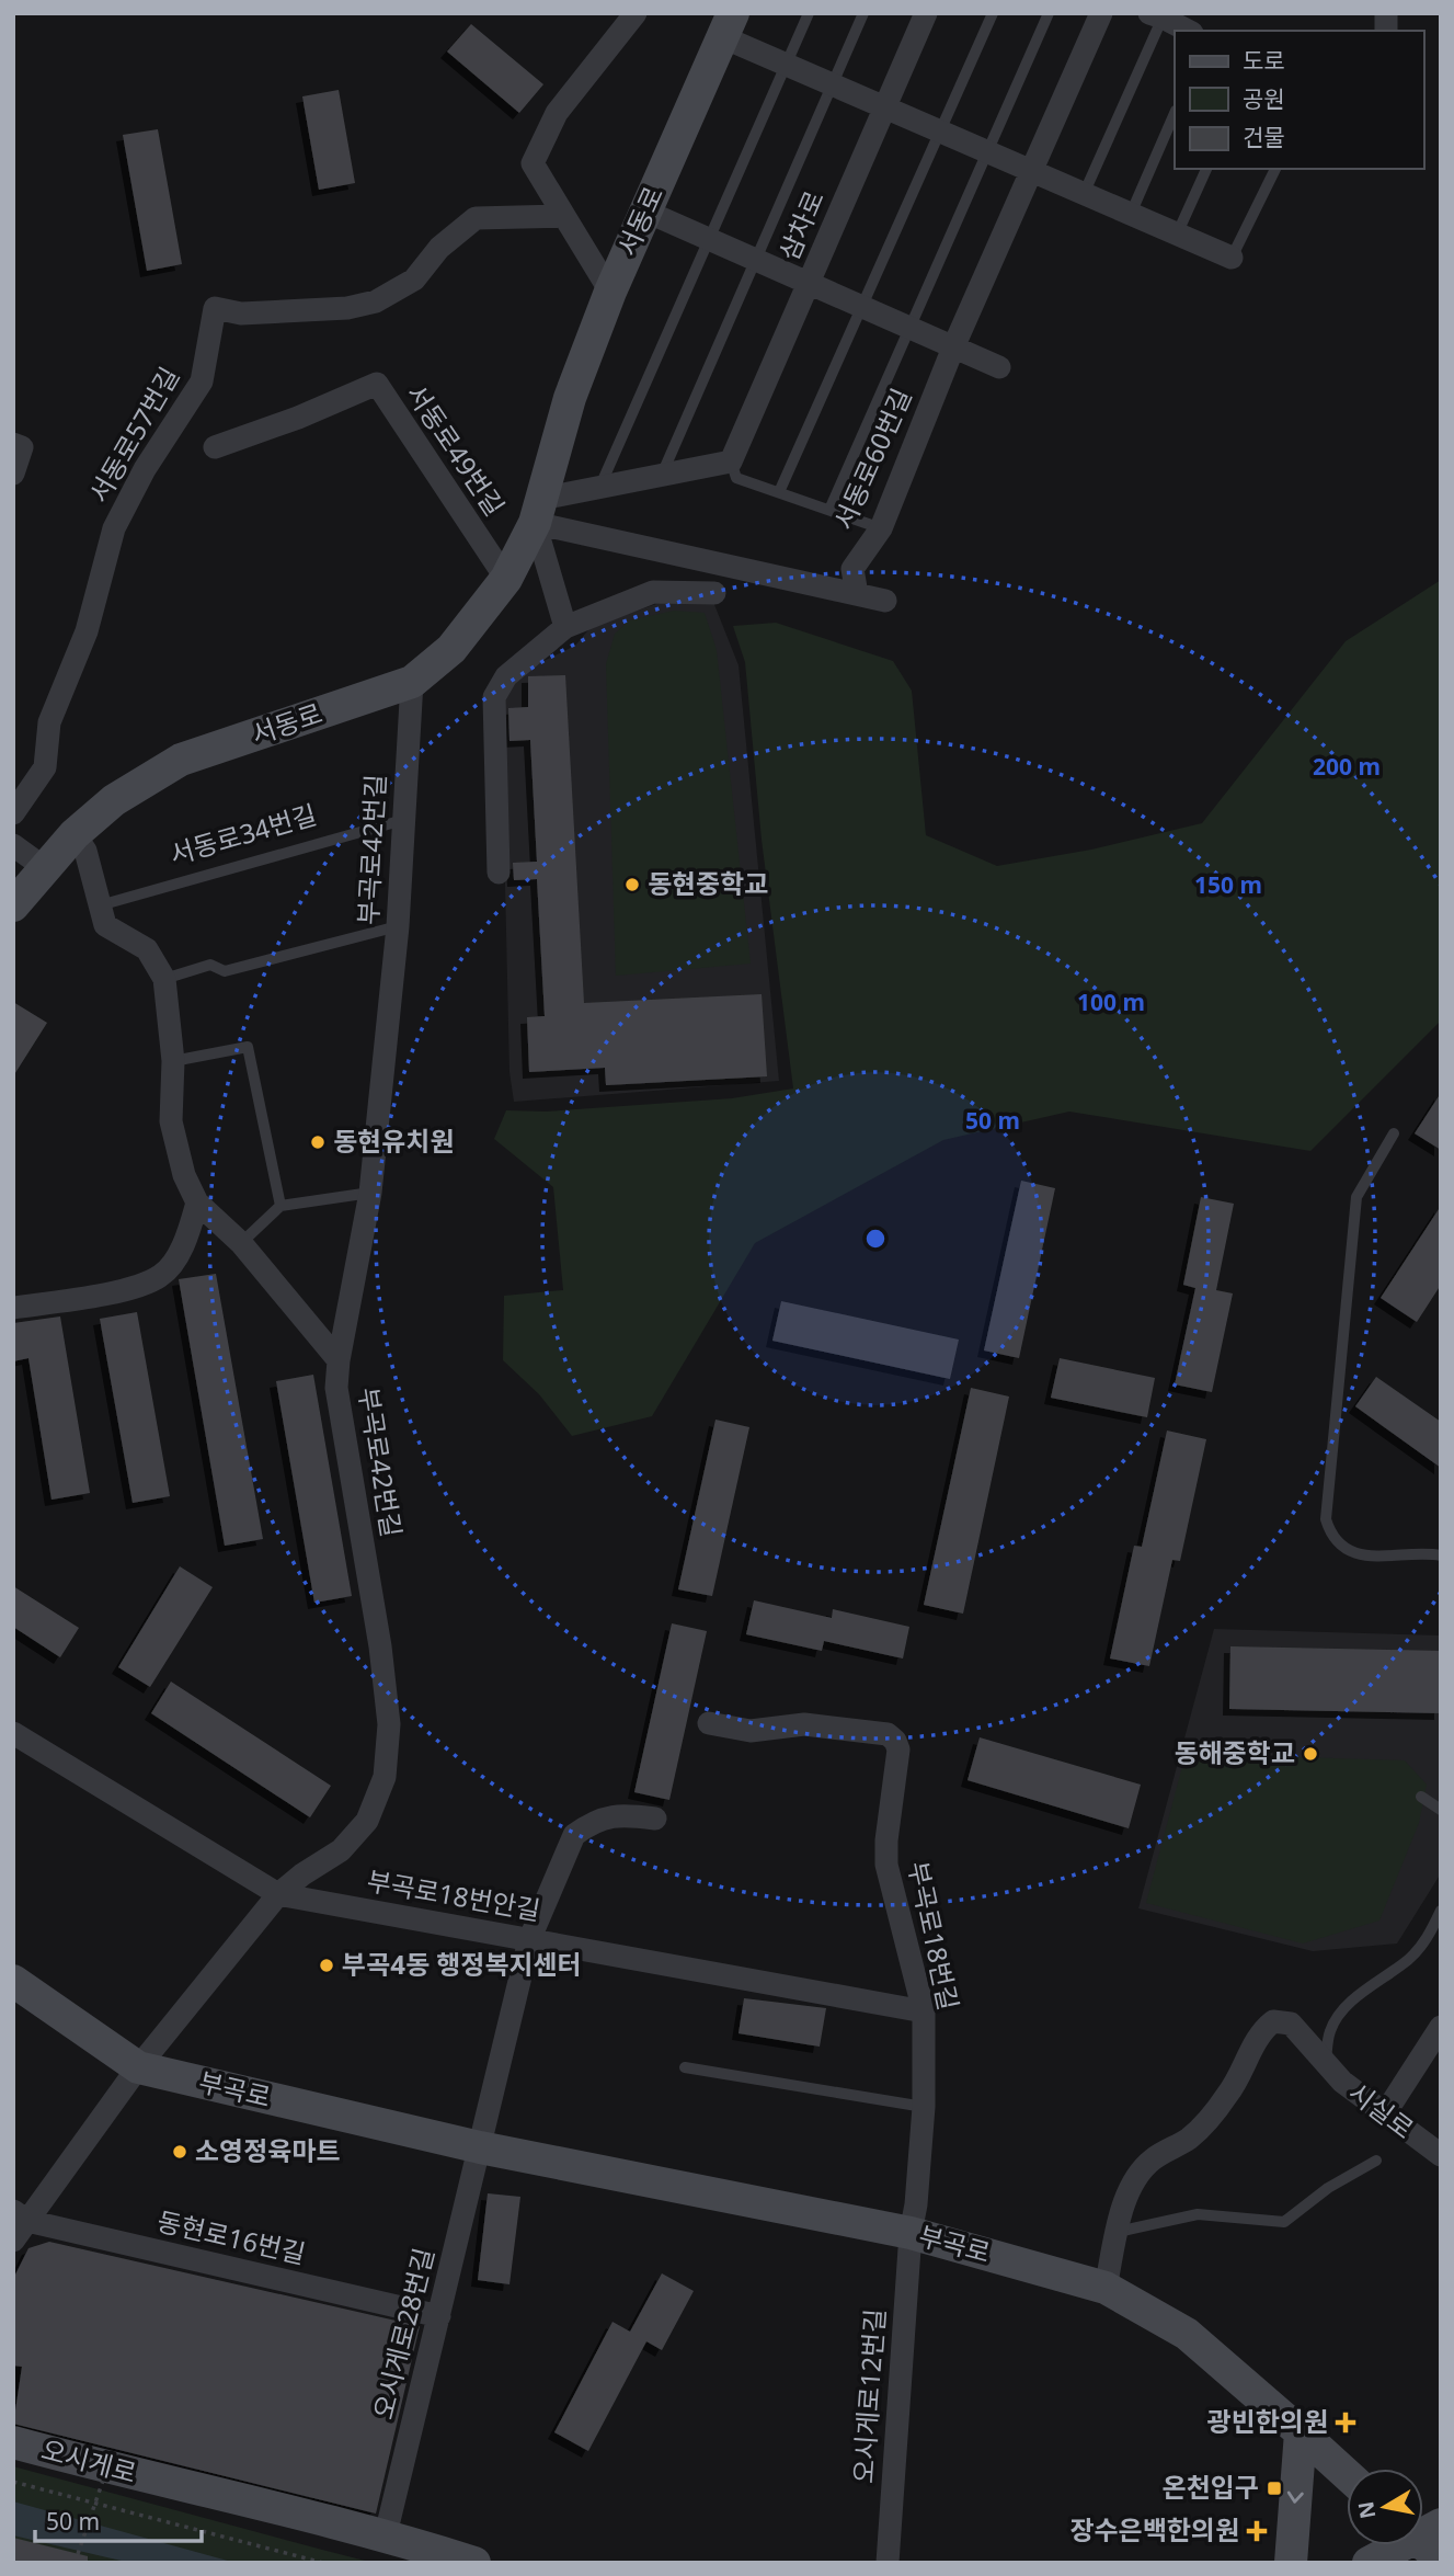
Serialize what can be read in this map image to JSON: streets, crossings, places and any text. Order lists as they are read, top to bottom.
{
  "streets": {
    "main road": ["서동로", "부곡로", "오시게로"],
    "street": [
      "삼차로",
      "서동로57번길",
      "서동로49번길",
      "서동로60번길",
      "부곡로42번길",
      "부곡로18번안길",
      "부곡로18번길",
      "시실로",
      "동현로16번길",
      "오시게로28번길",
      "오시게로12번길"
    ],
    "lane": ["서동로34번길"]
  },
  "crossings": [
    ["서동로", "서동로49번길"],
    ["서동로", "부곡로42번길"],
    ["서동로34번길", "부곡로42번길"],
    ["부곡로42번길", "부곡로18번안길"],
    ["부곡로42번길", "부곡로"],
    ["부곡로42번길", "동현로16번길"],
    ["부곡로18번안길", "부곡로18번길"],
    ["부곡로18번길", "부곡로"],
    ["부곡로18번길", "오시게로12번길"],
    ["부곡로", "오시게로28번길"],
    ["부곡로", "오시게로12번길"],
    ["동현로16번길", "오시게로28번길"],
    ["오시게로28번길", "오시게로"]
  ],
  "places": {
    "other": [
      "동현중학교",
      "동현유치원",
      "동해중학교",
      "부곡4동 행정복지센터",
      "소영정육마트"
    ],
    "health": ["광빈한의원", "장수은백한의원"],
    "transit": ["온천입구"]
  },
  "legend": ["도로", "공원", "건물"],
  "scale_bar": "50 m",
  "north": "left",
  "rings": [
    "200 m",
    "150 m",
    "100 m",
    "50 m"
  ]
}
